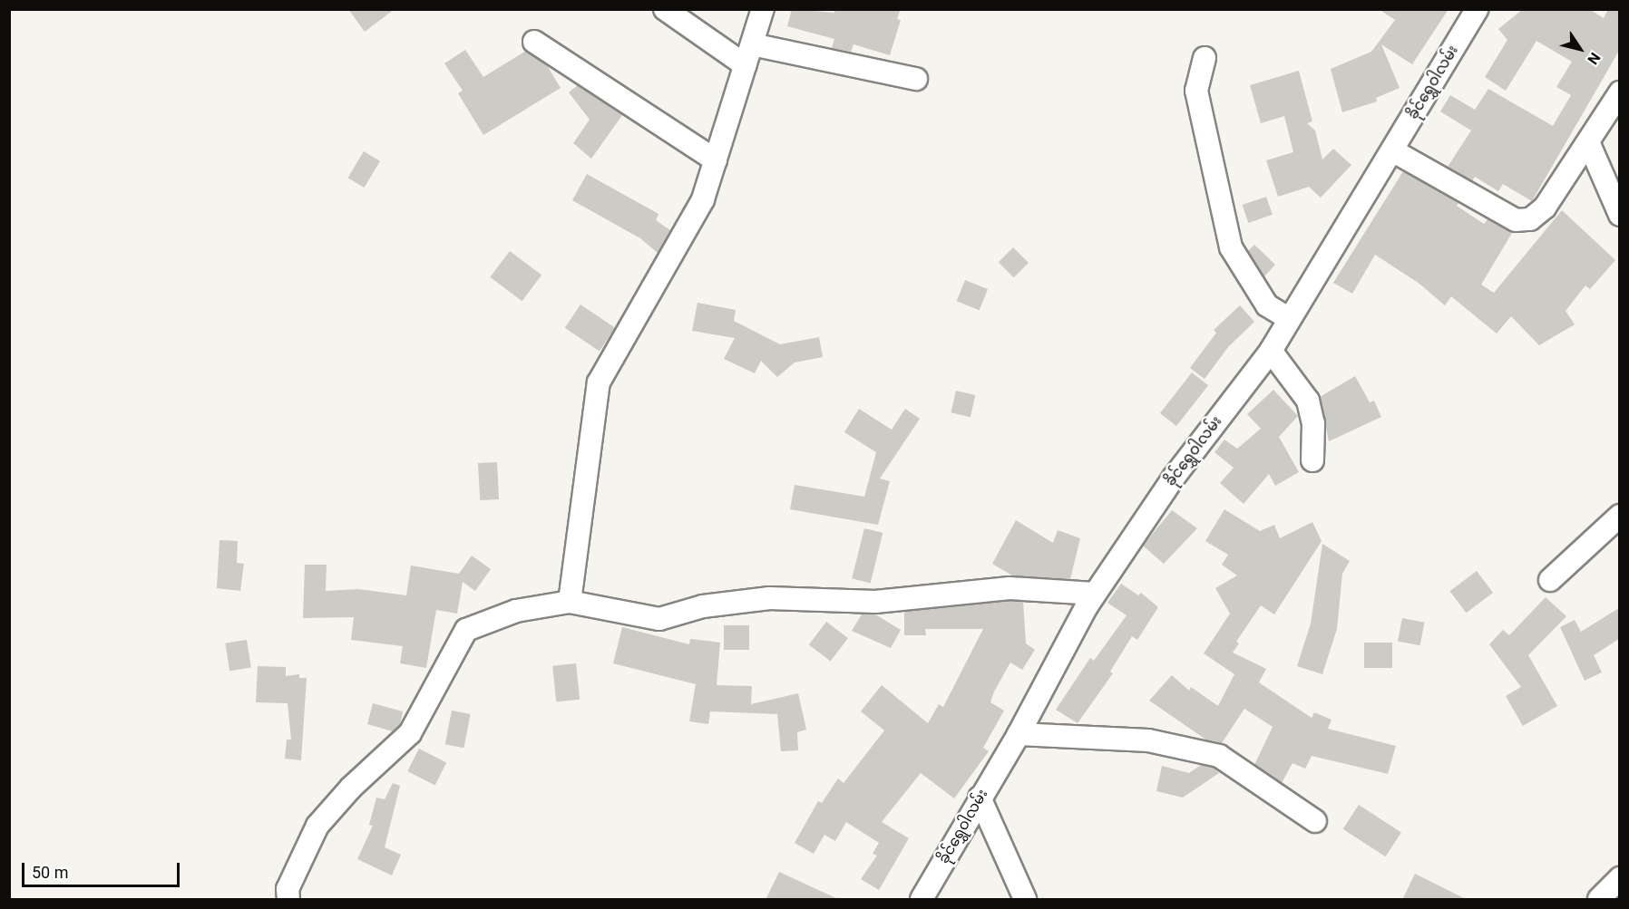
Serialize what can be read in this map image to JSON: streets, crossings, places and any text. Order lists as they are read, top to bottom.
{
  "streets": {
    "street": ["ခိုင်ရွှေဝါလမ်း"]
  },
  "scale_bar": "50 m",
  "north": "bottom right"
}
